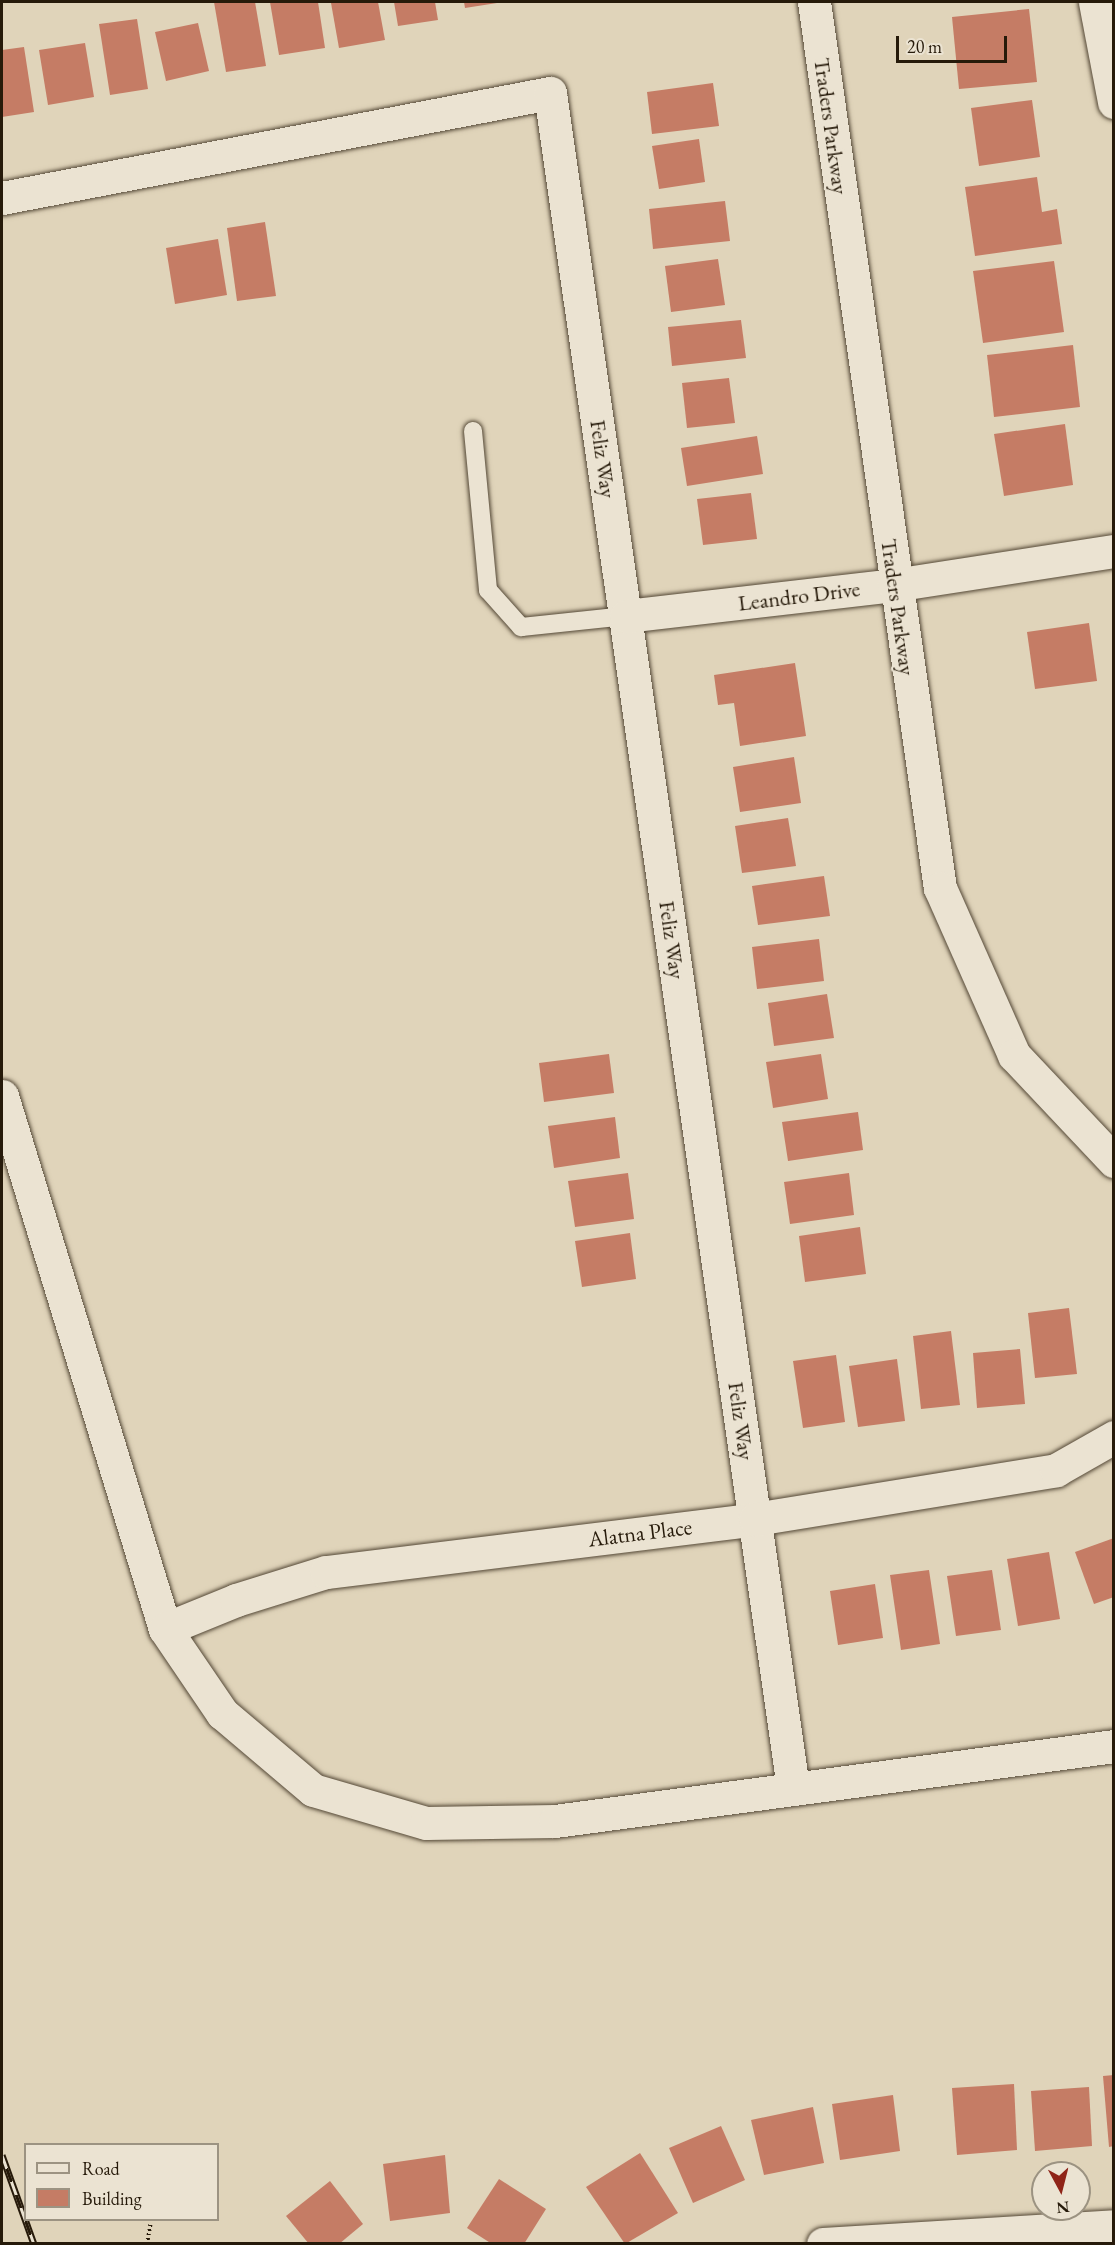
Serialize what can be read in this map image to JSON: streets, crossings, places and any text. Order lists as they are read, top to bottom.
{
  "streets": {
    "street": [
      "Traders Parkway",
      "Feliz Way",
      "Leandro Drive",
      "Alatna Place"
    ]
  },
  "crossings": [
    ["Traders Parkway", "Leandro Drive"],
    ["Feliz Way", "Leandro Drive"],
    ["Feliz Way", "Alatna Place"]
  ],
  "legend": ["Road", "Building"],
  "scale_bar": "20 m",
  "north": "bottom"
}
